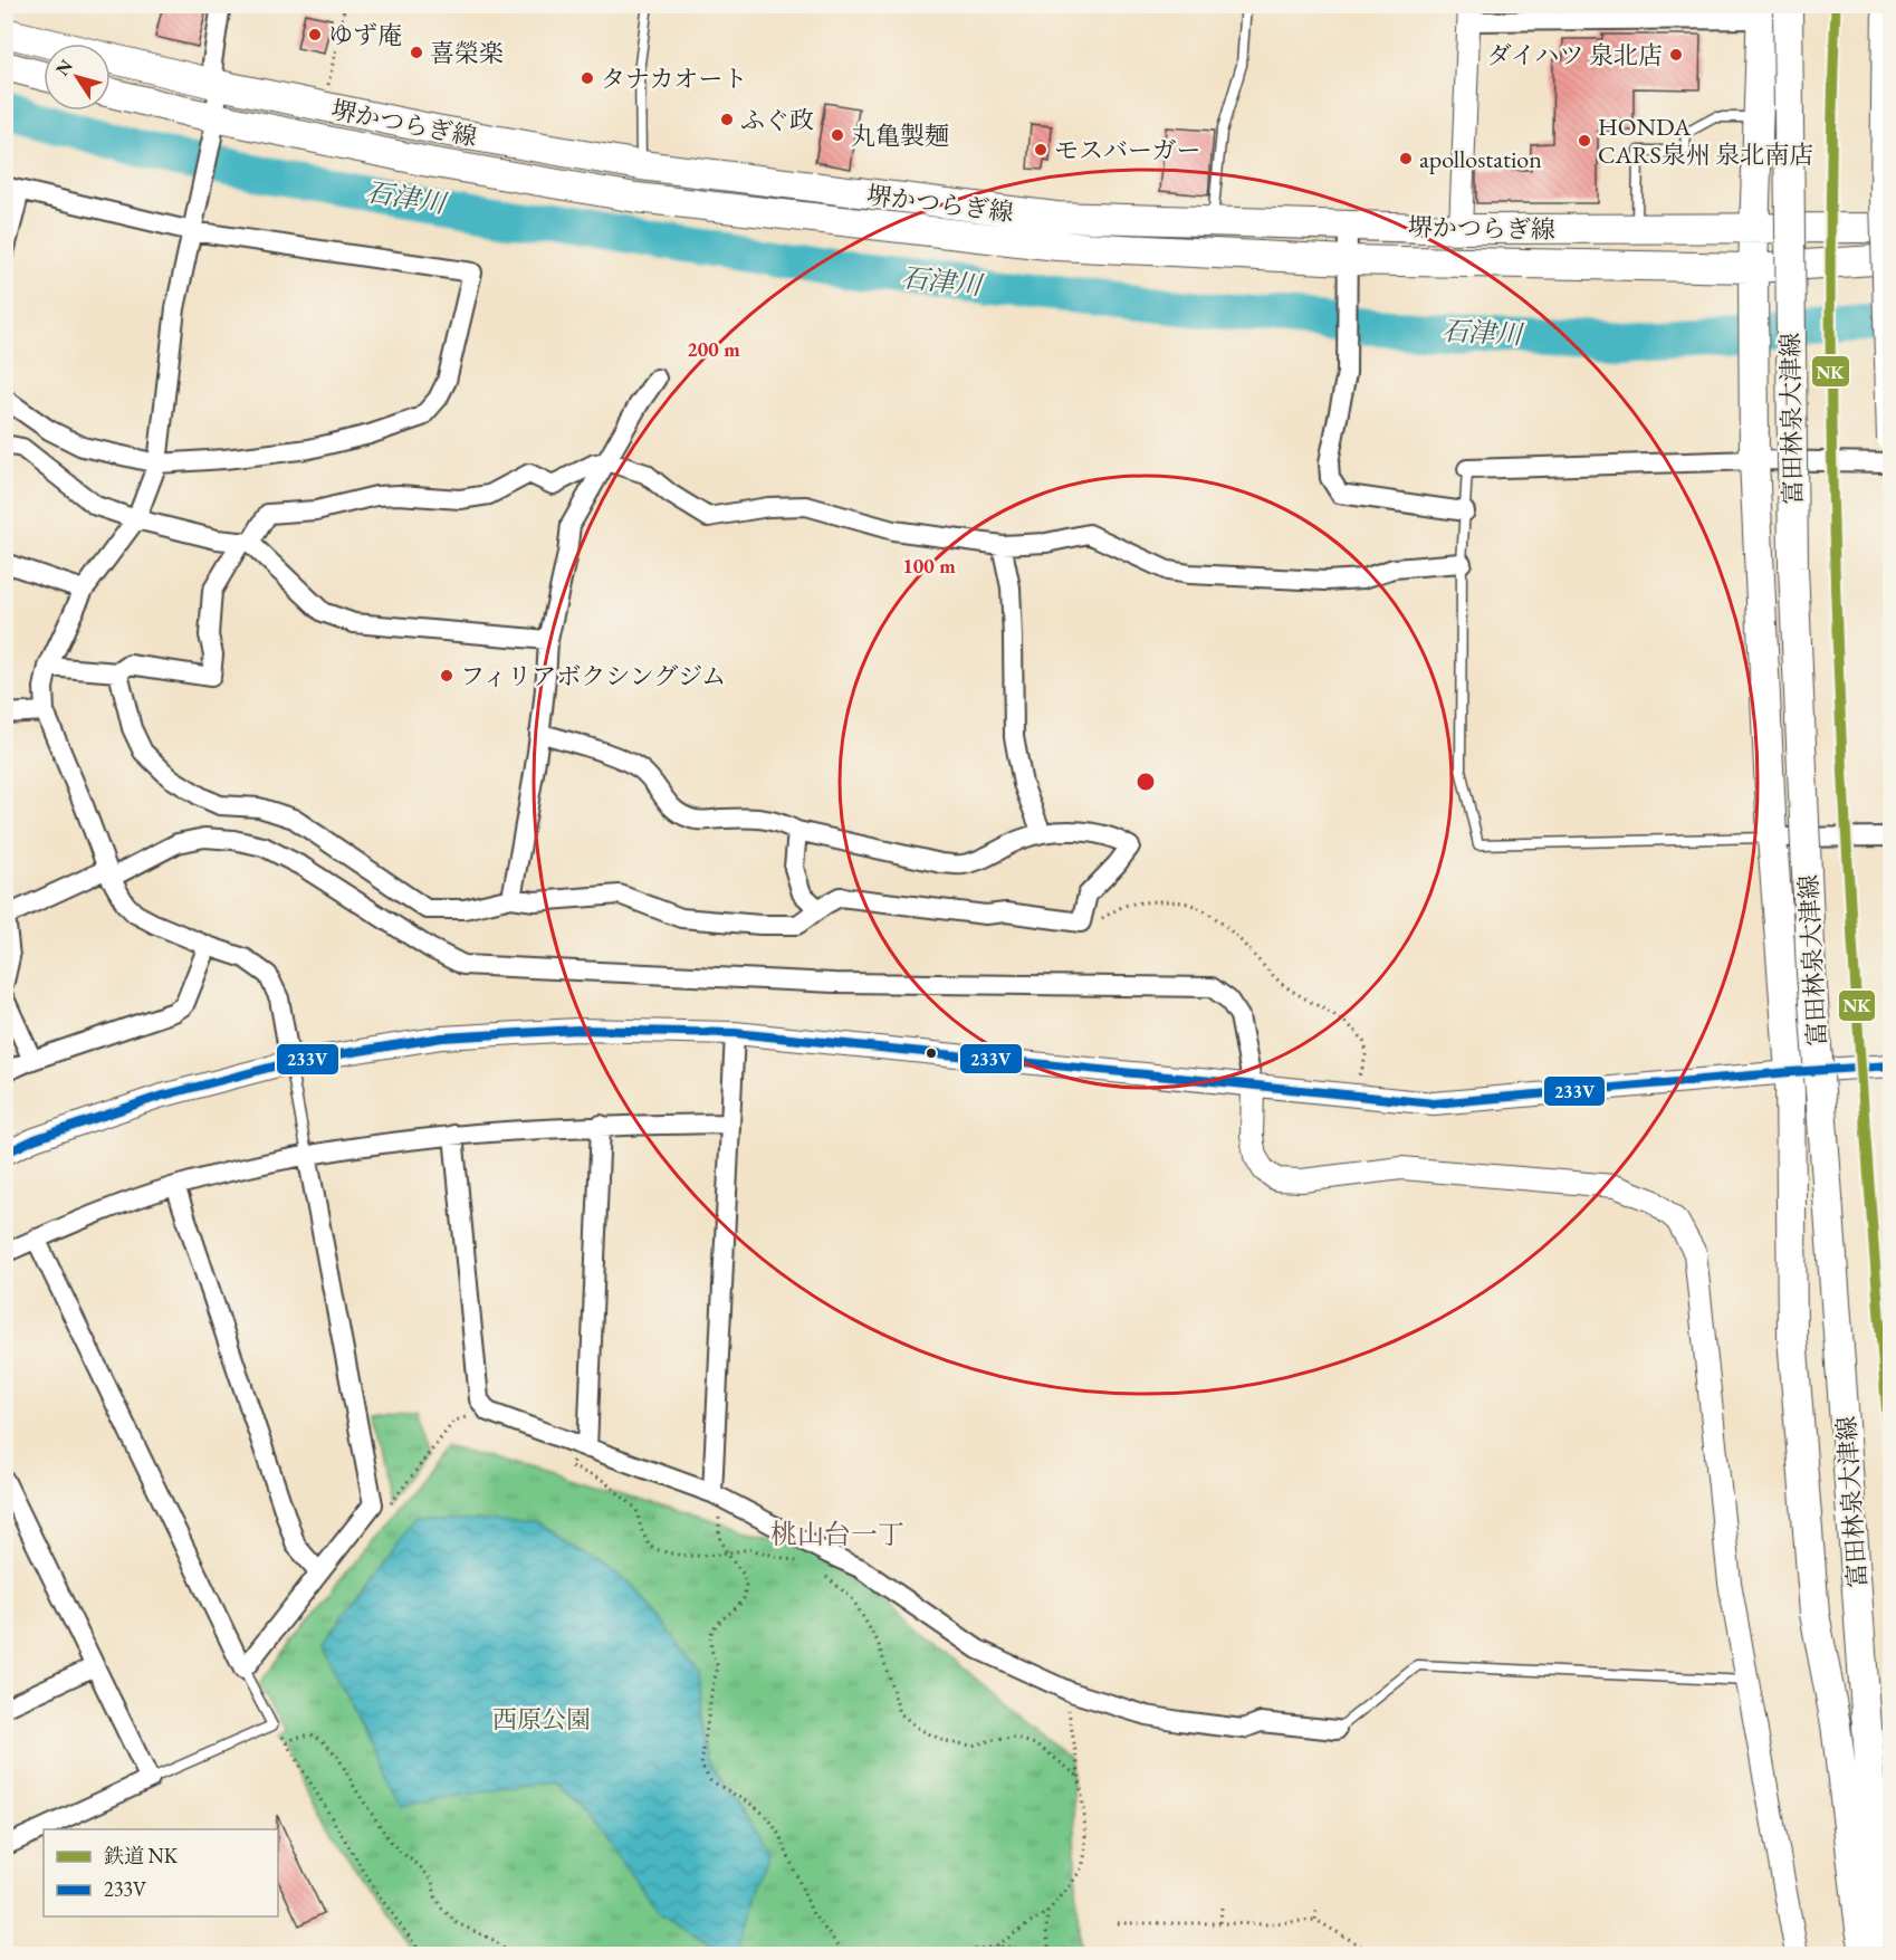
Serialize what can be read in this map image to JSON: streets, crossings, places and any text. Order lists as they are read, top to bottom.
{
  "streets": {
    "main road": ["堺かつらぎ線", "富田林泉大津線"]
  },
  "districts": ["桃山台一丁"],
  "water": ["石津川"],
  "parks": ["西原公園"],
  "places": [
    "ゆず庵",
    "喜榮楽",
    "ダイハツ 泉北店",
    "タナカオート",
    "ふぐ政",
    "丸亀製麺",
    "HONDA CARS泉州 泉北南店",
    "モスバーガー",
    "apollostation",
    "フィリアボクシングジム"
  ],
  "lines": ["rail line NK", "transit line 233V"],
  "legend": ["鉄道 NK", "233V"],
  "north": "top left",
  "rings": ["200 m", "100 m"]
}
